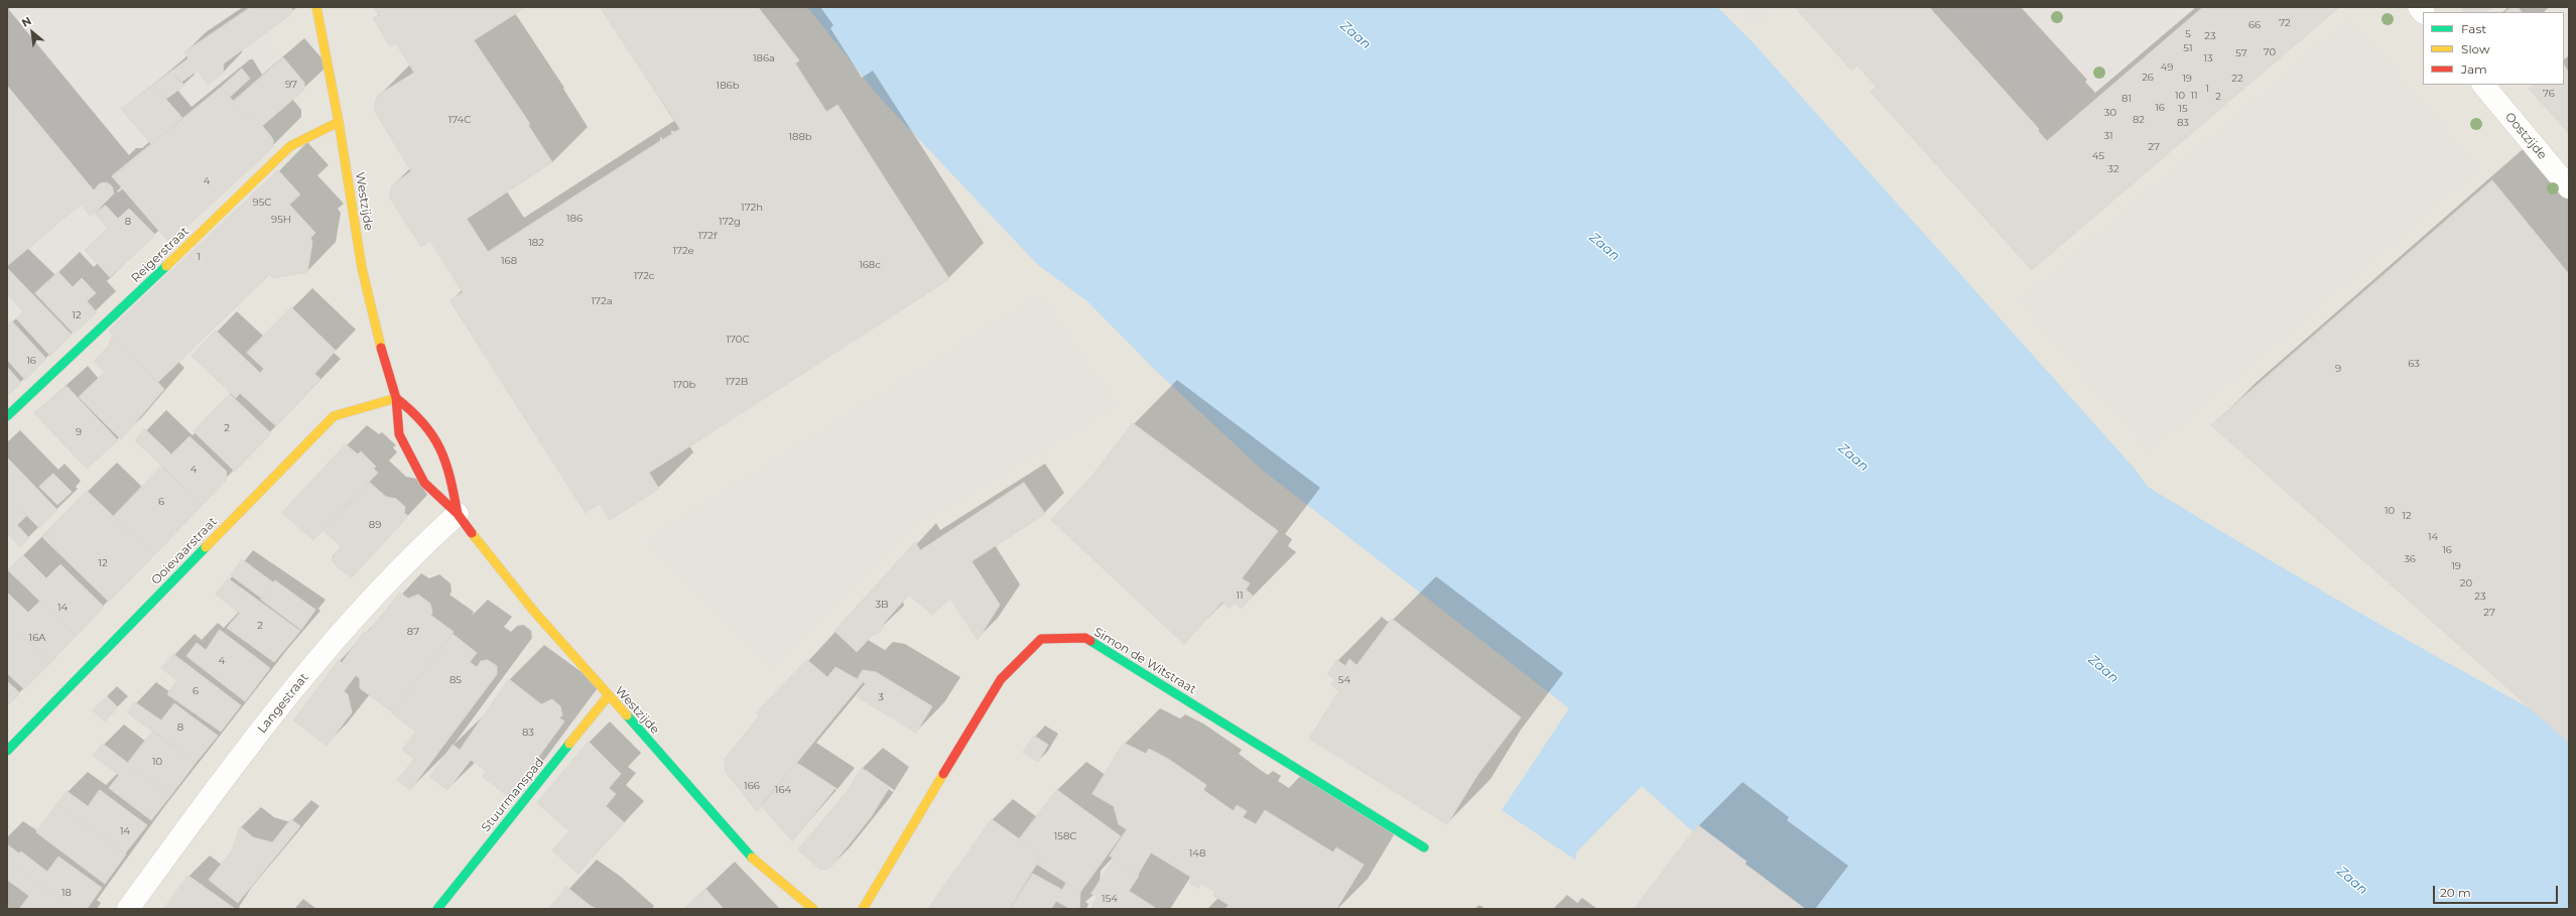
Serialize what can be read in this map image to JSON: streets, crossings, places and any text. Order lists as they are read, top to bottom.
{
  "streets": {
    "street": [
      "Oostzijde",
      "Westzijde",
      "Reigerstraat",
      "Ooievaarstraat",
      "Simon de Witstraat",
      "Langestraat",
      "Stuurmanspad"
    ]
  },
  "crossings": [
    ["Westzijde", "Reigerstraat"],
    ["Westzijde", "Ooievaarstraat"],
    ["Westzijde", "Langestraat"],
    ["Westzijde", "Stuurmanspad"]
  ],
  "water": ["Zaan"],
  "house_numbers": [
    "72",
    "66",
    "5",
    "23",
    "51",
    "70",
    "57",
    "186a",
    "13",
    "49",
    "26",
    "19",
    "22",
    "97",
    "186b",
    "1",
    "76",
    "10",
    "11",
    "2",
    "81",
    "16",
    "15",
    "30",
    "174C",
    "82",
    "83",
    "31",
    "188b",
    "27",
    "45",
    "32",
    "4",
    "95C",
    "172h",
    "186",
    "95H",
    "8",
    "172g",
    "172f",
    "182",
    "172e",
    "1",
    "168",
    "168c",
    "172c",
    "172a",
    "12",
    "170C",
    "16",
    "63",
    "9",
    "172B",
    "170b",
    "2",
    "9",
    "4",
    "6",
    "10",
    "12",
    "89",
    "14",
    "16",
    "36",
    "12",
    "19",
    "20",
    "11",
    "23",
    "3B",
    "14",
    "27",
    "2",
    "87",
    "16A",
    "4",
    "85",
    "54",
    "6",
    "3",
    "8",
    "83",
    "10",
    "166",
    "164",
    "14",
    "158C",
    "148",
    "18",
    "154"
  ],
  "legend": ["Fast", "Slow", "Jam"],
  "scale_bar": "20 m",
  "north": "top left"
}
